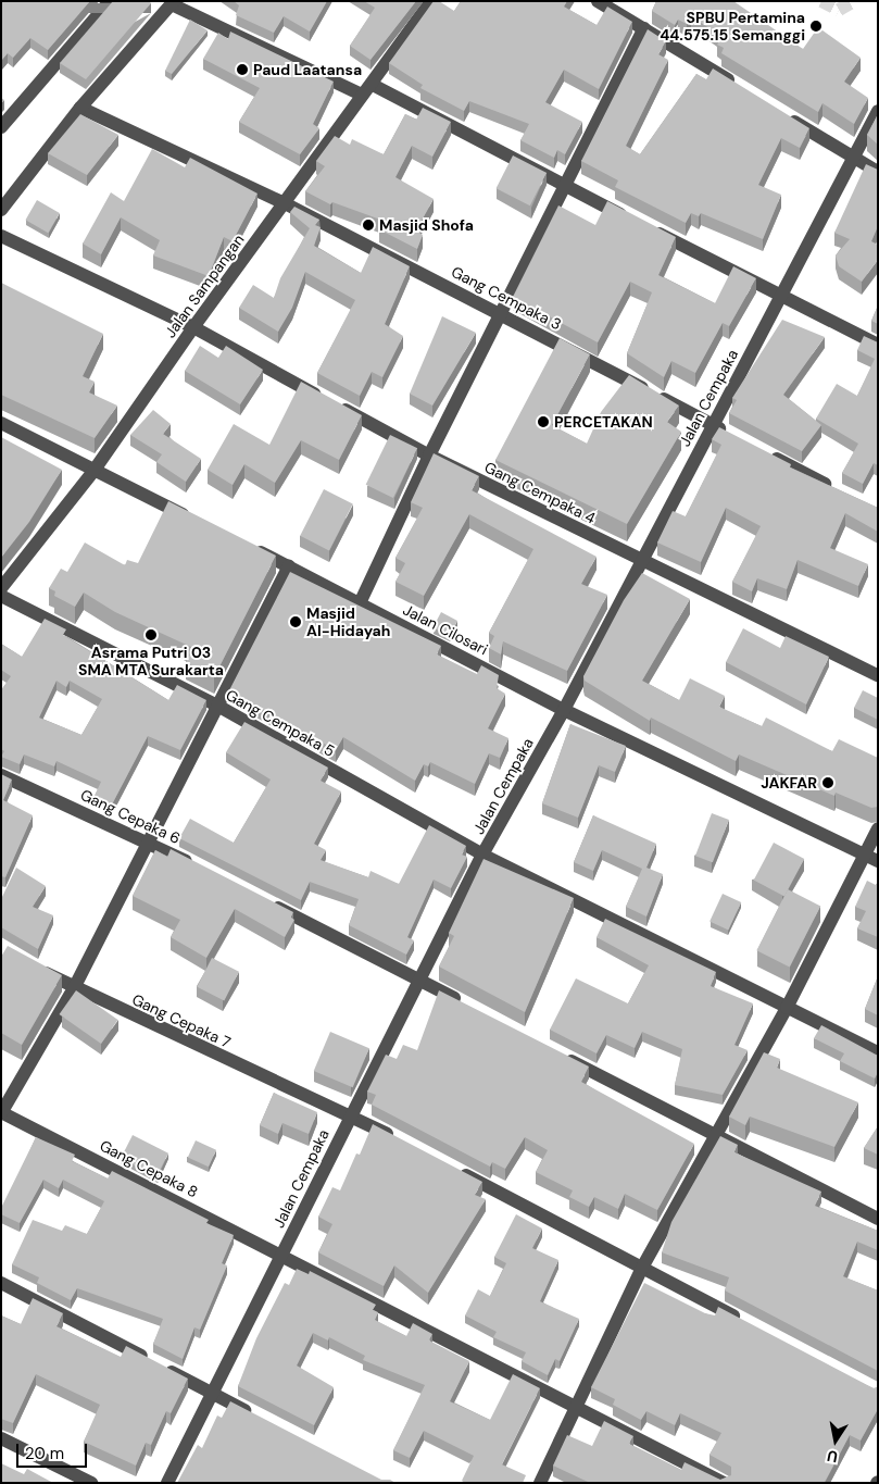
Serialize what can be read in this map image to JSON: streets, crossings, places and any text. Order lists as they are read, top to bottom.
{
  "streets": {
    "street": [
      "Jalan Sampangan",
      "Gang Cempaka 3",
      "Jalan Cempaka",
      "Gang Cempaka 4",
      "Jalan Cilosari",
      "Gang Cempaka 5",
      "Gang Cepaka 6",
      "Gang Cepaka 7",
      "Gang Cepaka 8"
    ]
  },
  "crossings": [
    ["Jalan Sampangan", "Gang Cempaka 3"],
    ["Jalan Sampangan", "Gang Cempaka 4"],
    ["Gang Cempaka 3", "Jalan Cempaka"],
    ["Jalan Cempaka", "Gang Cempaka 4"],
    ["Jalan Cempaka", "Jalan Cilosari"],
    ["Jalan Cempaka", "Gang Cempaka 5"],
    ["Jalan Cempaka", "Gang Cepaka 7"],
    ["Jalan Cempaka", "Gang Cepaka 8"]
  ],
  "places": [
    "SPBU Pertamina 44.575.15 Semanggi",
    "Paud Laatansa",
    "Masjid Shofa",
    "PERCETAKAN",
    "Masjid Al-Hidayah",
    "Asrama Putri 03 SMA MTA Surakarta",
    "JAKFAR"
  ],
  "scale_bar": "20 m",
  "north": "bottom"
}
